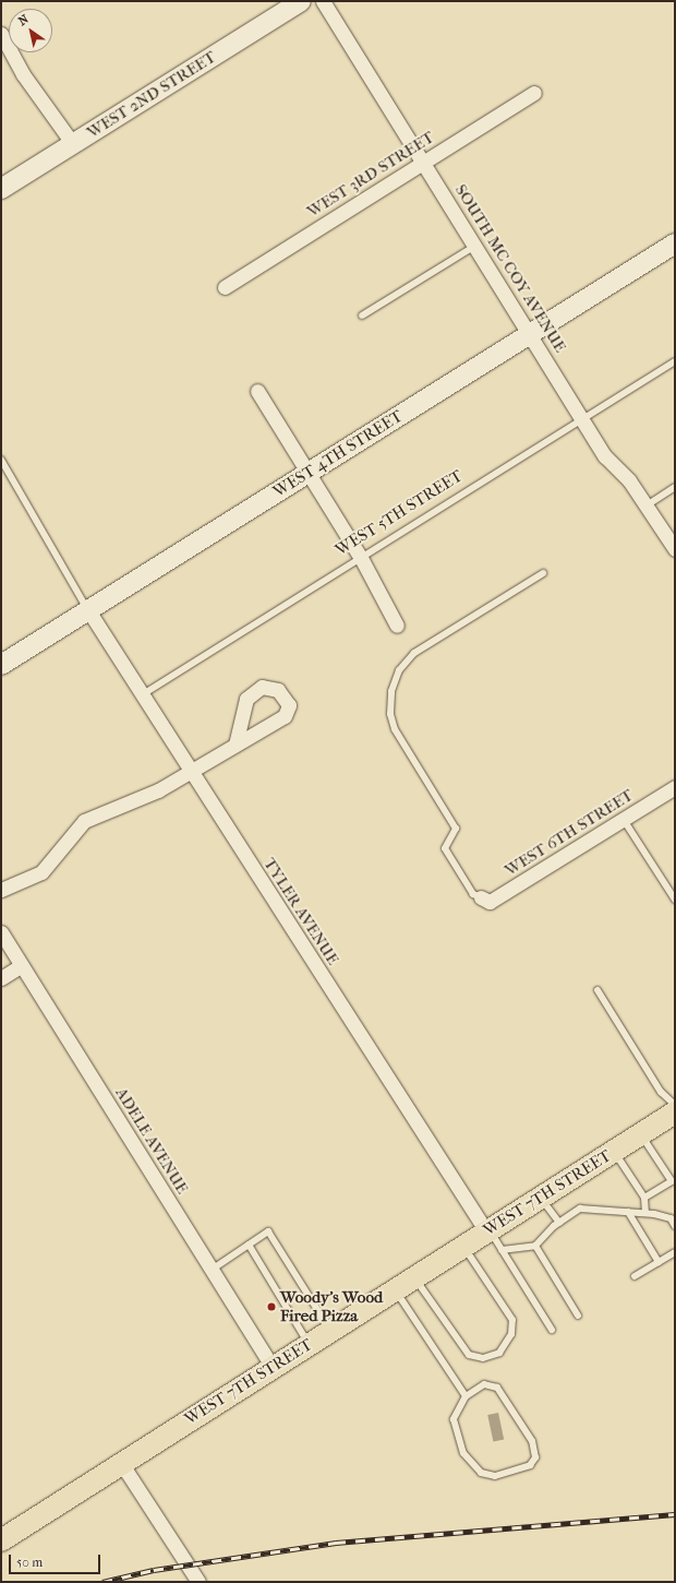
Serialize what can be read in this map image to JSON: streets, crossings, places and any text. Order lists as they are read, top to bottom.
{
  "streets": {
    "main road": ["WEST 7TH STREET"],
    "street": [
      "WEST 2ND STREET",
      "WEST 3RD STREET",
      "SOUTH MC COY AVENUE",
      "WEST 4TH STREET",
      "WEST 6TH STREET",
      "TYLER AVENUE",
      "ADELE AVENUE"
    ],
    "lane": ["WEST 5TH STREET"]
  },
  "crossings": [
    ["WEST 3RD STREET", "SOUTH MC COY AVENUE"],
    ["SOUTH MC COY AVENUE", "WEST 4TH STREET"],
    ["SOUTH MC COY AVENUE", "WEST 5TH STREET"],
    ["WEST 4TH STREET", "TYLER AVENUE"],
    ["WEST 5TH STREET", "TYLER AVENUE"],
    ["TYLER AVENUE", "WEST 7TH STREET"],
    ["ADELE AVENUE", "WEST 7TH STREET"]
  ],
  "places": ["Woody's Wood Fired Pizza"],
  "scale_bar": "50 m",
  "north": "top left"
}
